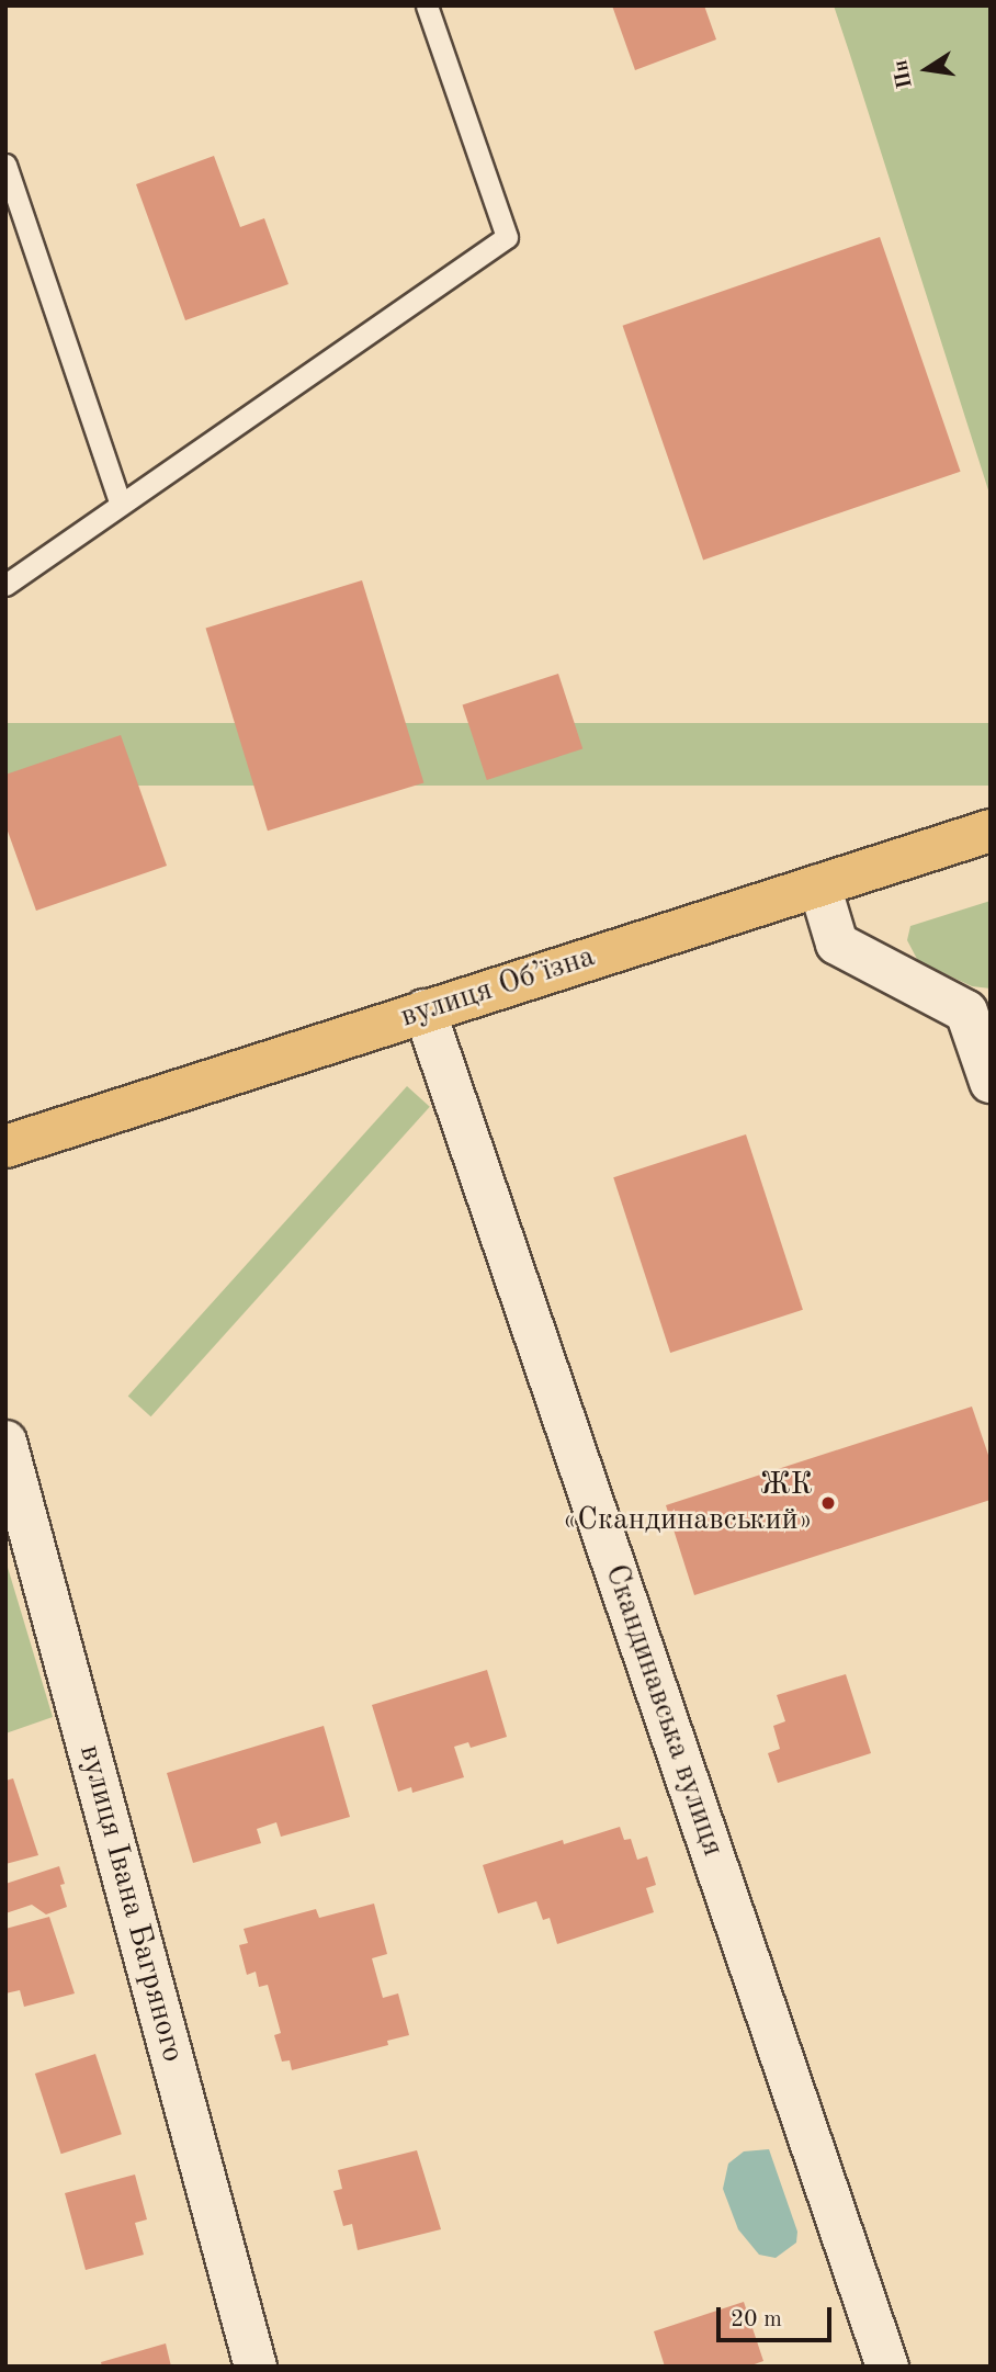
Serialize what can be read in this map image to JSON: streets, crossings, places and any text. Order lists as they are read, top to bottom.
{
  "streets": {
    "highway": ["вулиця Об’їзна"],
    "street": ["Скандинавська вулиця", "вулиця Івана Багряного"]
  },
  "crossings": [
    ["вулиця Об’їзна", "Скандинавська вулиця"]
  ],
  "places": ["ЖК «Скандинавський»"],
  "scale_bar": "20 m",
  "north": "left"
}
